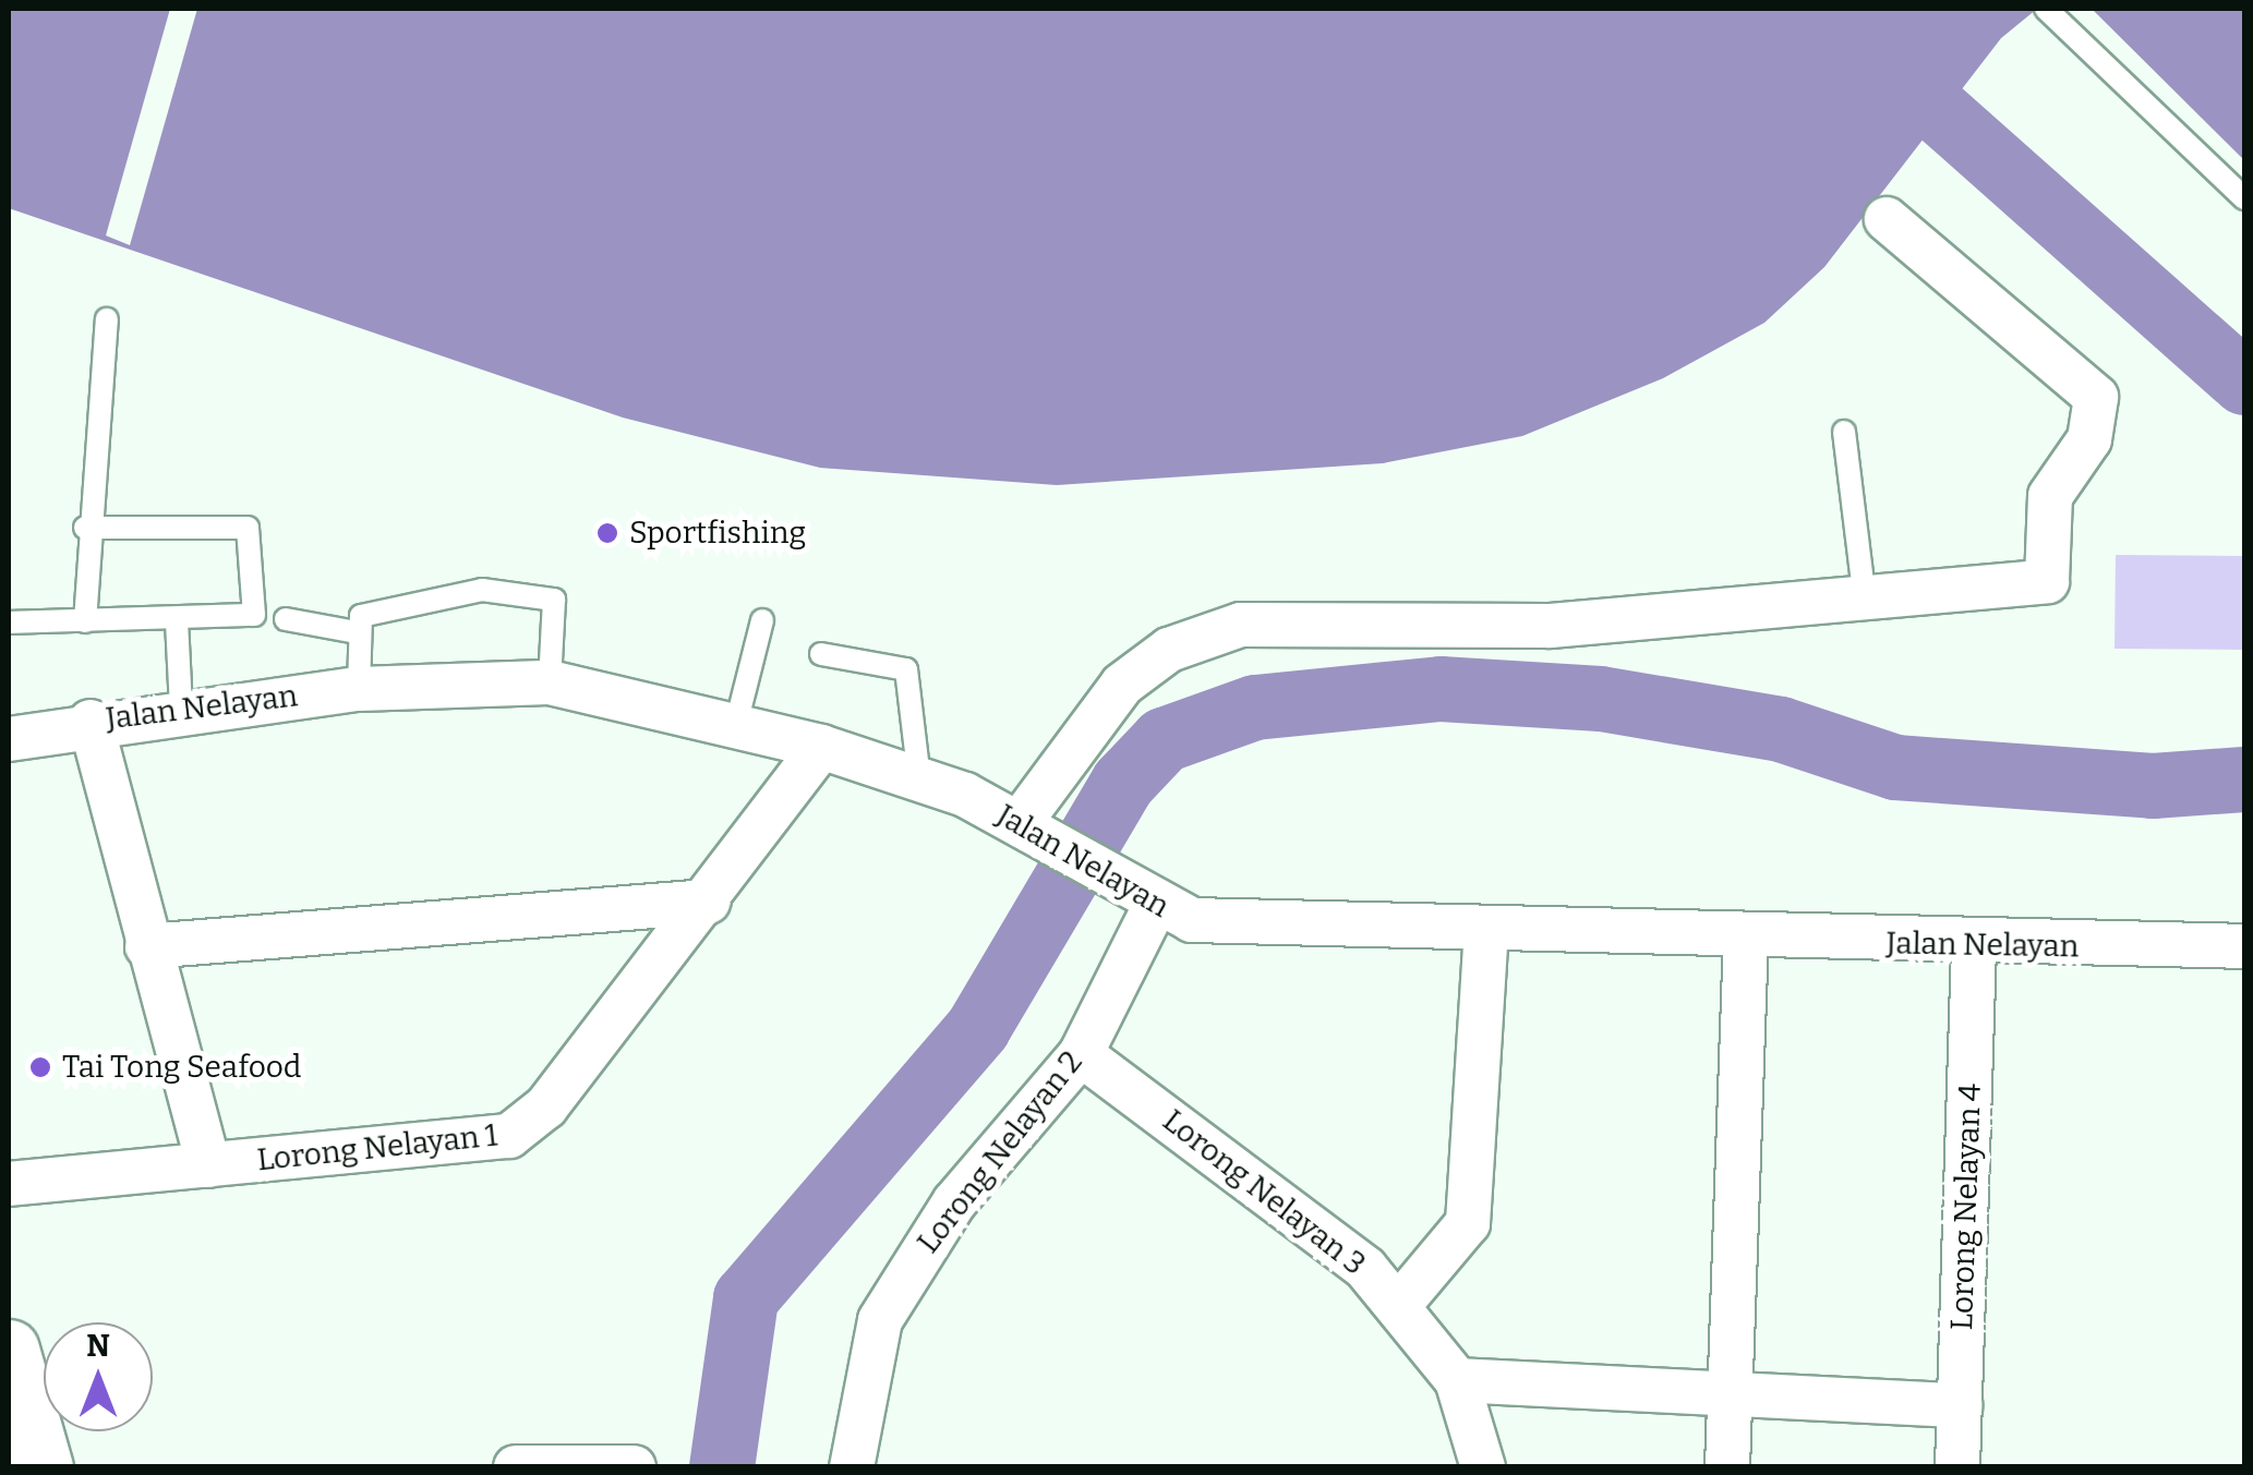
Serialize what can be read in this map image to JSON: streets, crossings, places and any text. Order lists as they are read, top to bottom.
{
  "streets": {
    "street": [
      "Jalan Nelayan",
      "Lorong Nelayan 1",
      "Lorong Nelayan 2",
      "Lorong Nelayan 3",
      "Lorong Nelayan 4"
    ]
  },
  "crossings": [
    ["Jalan Nelayan", "Lorong Nelayan 1"],
    ["Jalan Nelayan", "Lorong Nelayan 2"],
    ["Jalan Nelayan", "Lorong Nelayan 4"],
    ["Lorong Nelayan 2", "Lorong Nelayan 3"]
  ],
  "places": ["Sportfishing", "Tai Tong Seafood"],
  "north": "top"
}
